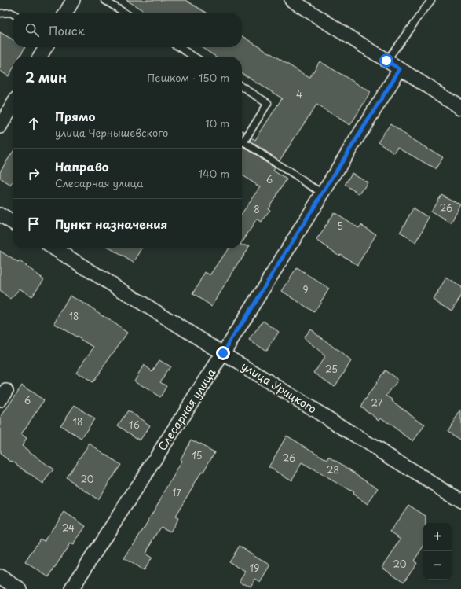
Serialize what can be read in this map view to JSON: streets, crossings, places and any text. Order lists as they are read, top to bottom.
{
  "streets": {
    "street": ["улица Урицкого", "Слесарная улица"]
  },
  "crossings": [
    ["улица Урицкого", "Слесарная улица"]
  ],
  "house_numbers": [
    "4",
    "6",
    "26",
    "8",
    "5",
    "9",
    "18",
    "25",
    "6",
    "27",
    "18",
    "16",
    "15",
    "26",
    "28",
    "20",
    "17",
    "24",
    "20",
    "19"
  ],
  "page": {
    "search": "Поиск",
    "heading": ["2 мин", "Пешком · 150 m"],
    "list": [
      ["Прямо", "улица Чернышевского", "10 m"],
      ["Направо", "Слесарная улица", "140 m"],
      "Пункт назначения"
    ],
    "map_buttons": ["+", "−"]
  }
}
